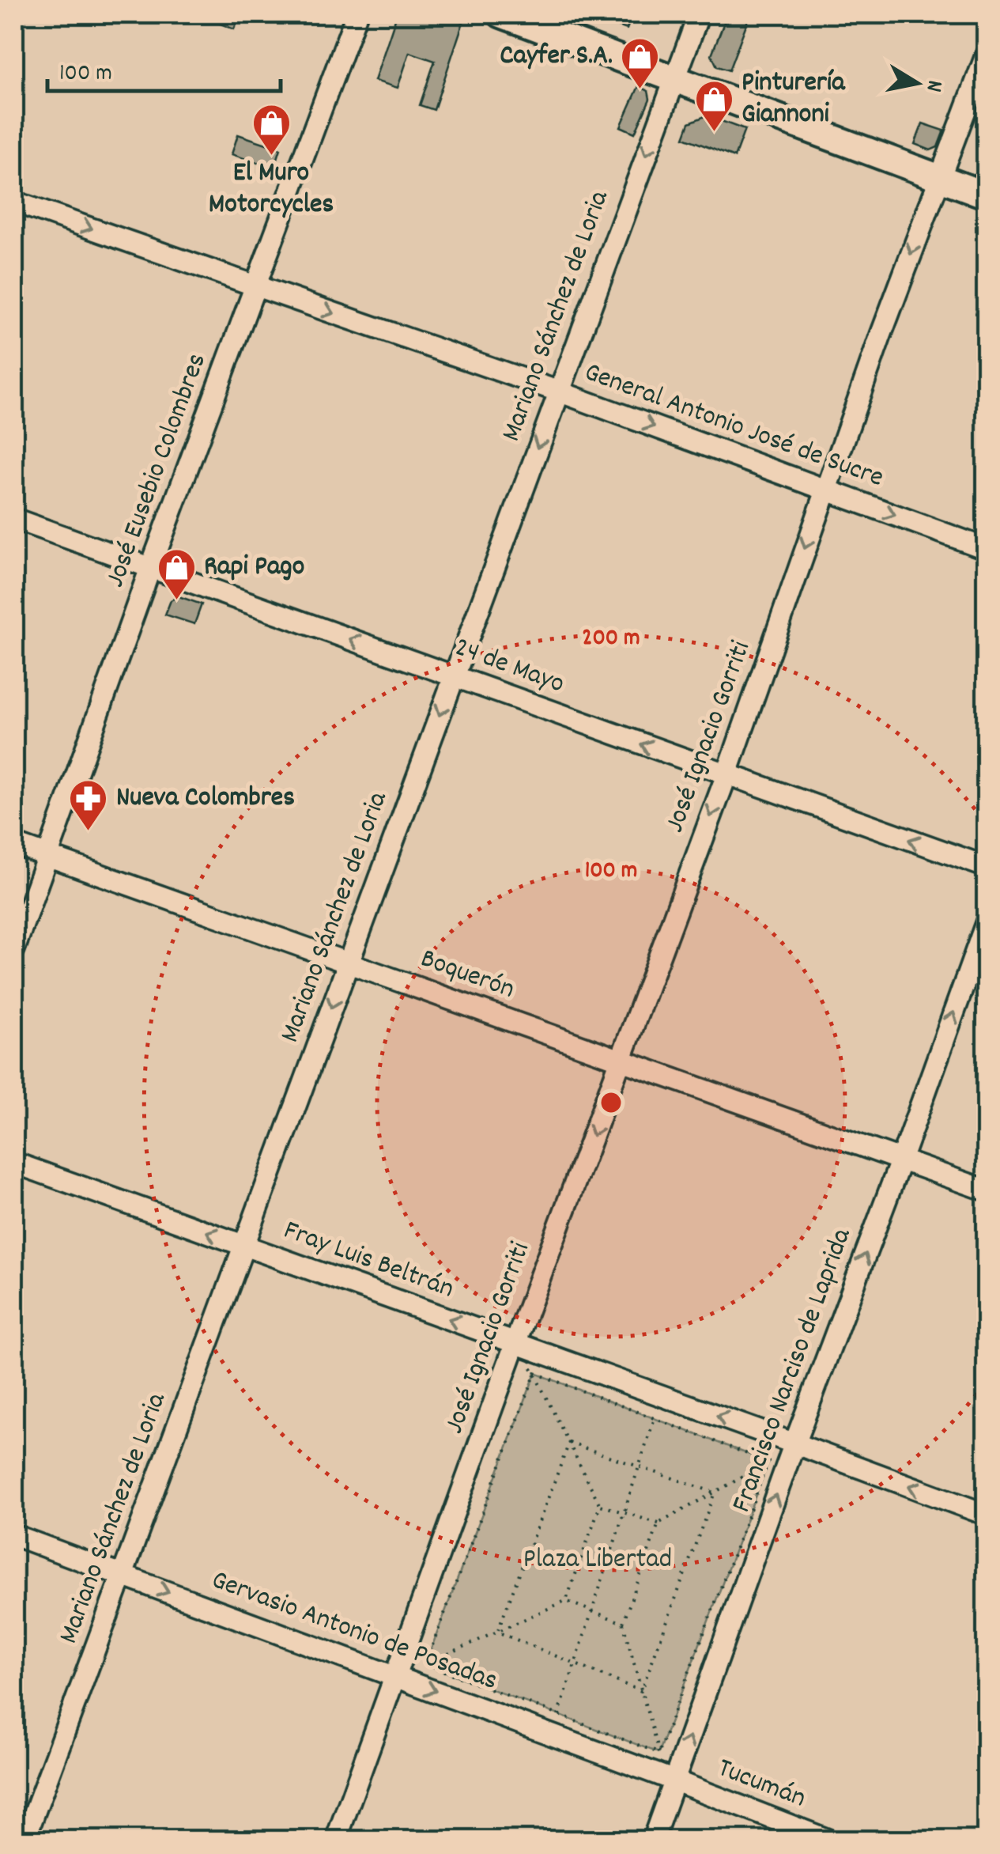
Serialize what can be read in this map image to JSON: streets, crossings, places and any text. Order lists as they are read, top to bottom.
{
  "streets": {
    "street": [
      "Mariano Sánchez de Loria",
      "General Antonio José de Sucre",
      "José Eusebio Colombres",
      "24 de Mayo",
      "José Ignacio Gorriti",
      "Boquerón",
      "Fray Luis Beltrán",
      "Francisco Narciso de Laprida",
      "Gervasio Antonio de Posadas",
      "Tucumán"
    ]
  },
  "crossings": [
    ["Mariano Sánchez de Loria", "General Antonio José de Sucre"],
    ["Mariano Sánchez de Loria", "24 de Mayo"],
    ["Mariano Sánchez de Loria", "Boquerón"],
    ["Mariano Sánchez de Loria", "Fray Luis Beltrán"],
    ["Mariano Sánchez de Loria", "Gervasio Antonio de Posadas"],
    ["General Antonio José de Sucre", "José Eusebio Colombres"],
    ["General Antonio José de Sucre", "José Ignacio Gorriti"],
    ["José Eusebio Colombres", "24 de Mayo"],
    ["José Eusebio Colombres", "Boquerón"],
    ["24 de Mayo", "José Ignacio Gorriti"],
    ["José Ignacio Gorriti", "Boquerón"],
    ["José Ignacio Gorriti", "Fray Luis Beltrán"],
    ["José Ignacio Gorriti", "Gervasio Antonio de Posadas"],
    ["Boquerón", "Francisco Narciso de Laprida"],
    ["Fray Luis Beltrán", "Francisco Narciso de Laprida"],
    ["Francisco Narciso de Laprida", "Gervasio Antonio de Posadas"],
    ["Francisco Narciso de Laprida", "Tucumán"],
    ["Gervasio Antonio de Posadas", "Tucumán"]
  ],
  "one_way": [
    "Mariano Sánchez de Loria",
    "General Antonio José de Sucre",
    "24 de Mayo",
    "José Ignacio Gorriti",
    "Fray Luis Beltrán",
    "Francisco Narciso de Laprida",
    "Gervasio Antonio de Posadas"
  ],
  "parks": ["Plaza Libertad"],
  "places": {
    "shop": [
      "Cayfer S.A.",
      "Pinturería Giannoni",
      "El Muro Motorcycles",
      "Rapi Pago"
    ],
    "pharmacy": ["Nueva Colombres"]
  },
  "scale_bar": "100 m",
  "north": "right",
  "rings": ["200 m", "100 m"]
}
